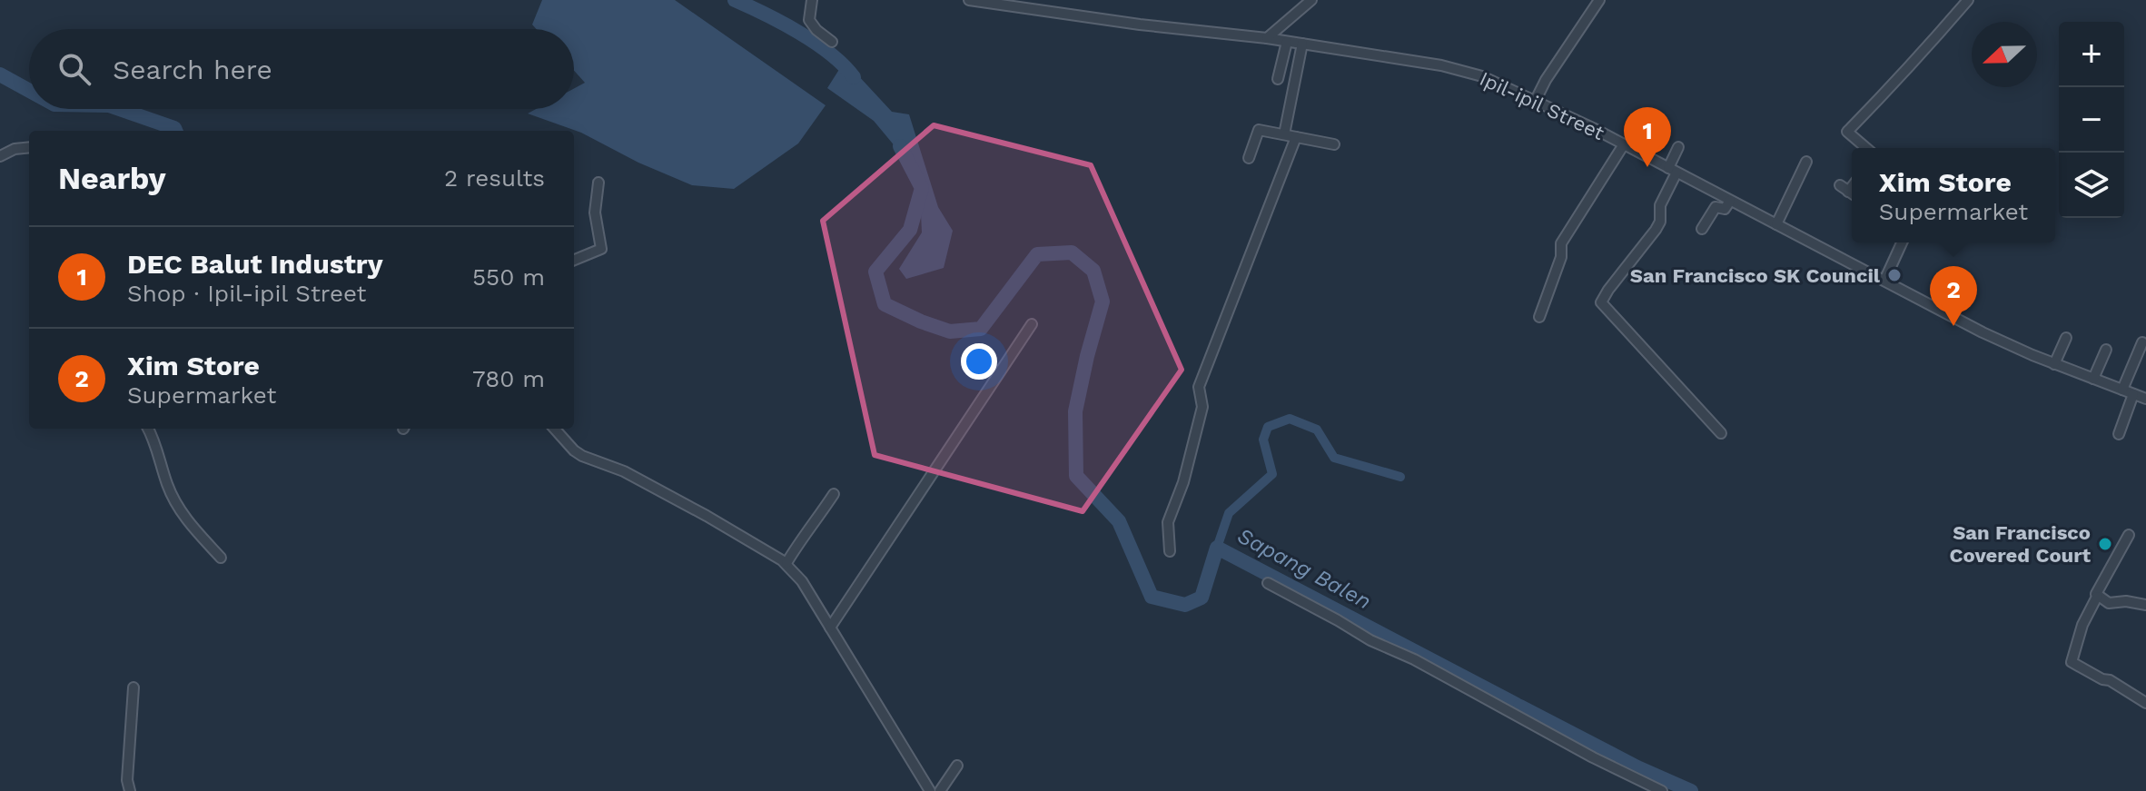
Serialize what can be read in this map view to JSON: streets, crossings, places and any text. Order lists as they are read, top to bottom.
{
  "streets": {
    "street": ["Ipil-ipil Street"]
  },
  "water": ["Sapang Balen"],
  "places": ["San Francisco SK Council", "San Francisco Covered Court"],
  "north": "left",
  "page": {
    "map_buttons": ["+", "−"],
    "search": "Search here",
    "pins": ["1", "2"],
    "heading": ["Nearby", "2 results"],
    "popup": ["Xim Store", "Supermarket"],
    "list": [
      {
        "mark": "1",
        "name": "DEC Balut Industry",
        "note": "Shop · Ipil-ipil Street",
        "value": "550 m"
      },
      {
        "mark": "2",
        "name": "Xim Store",
        "note": "Supermarket",
        "value": "780 m"
      }
    ]
  }
}
